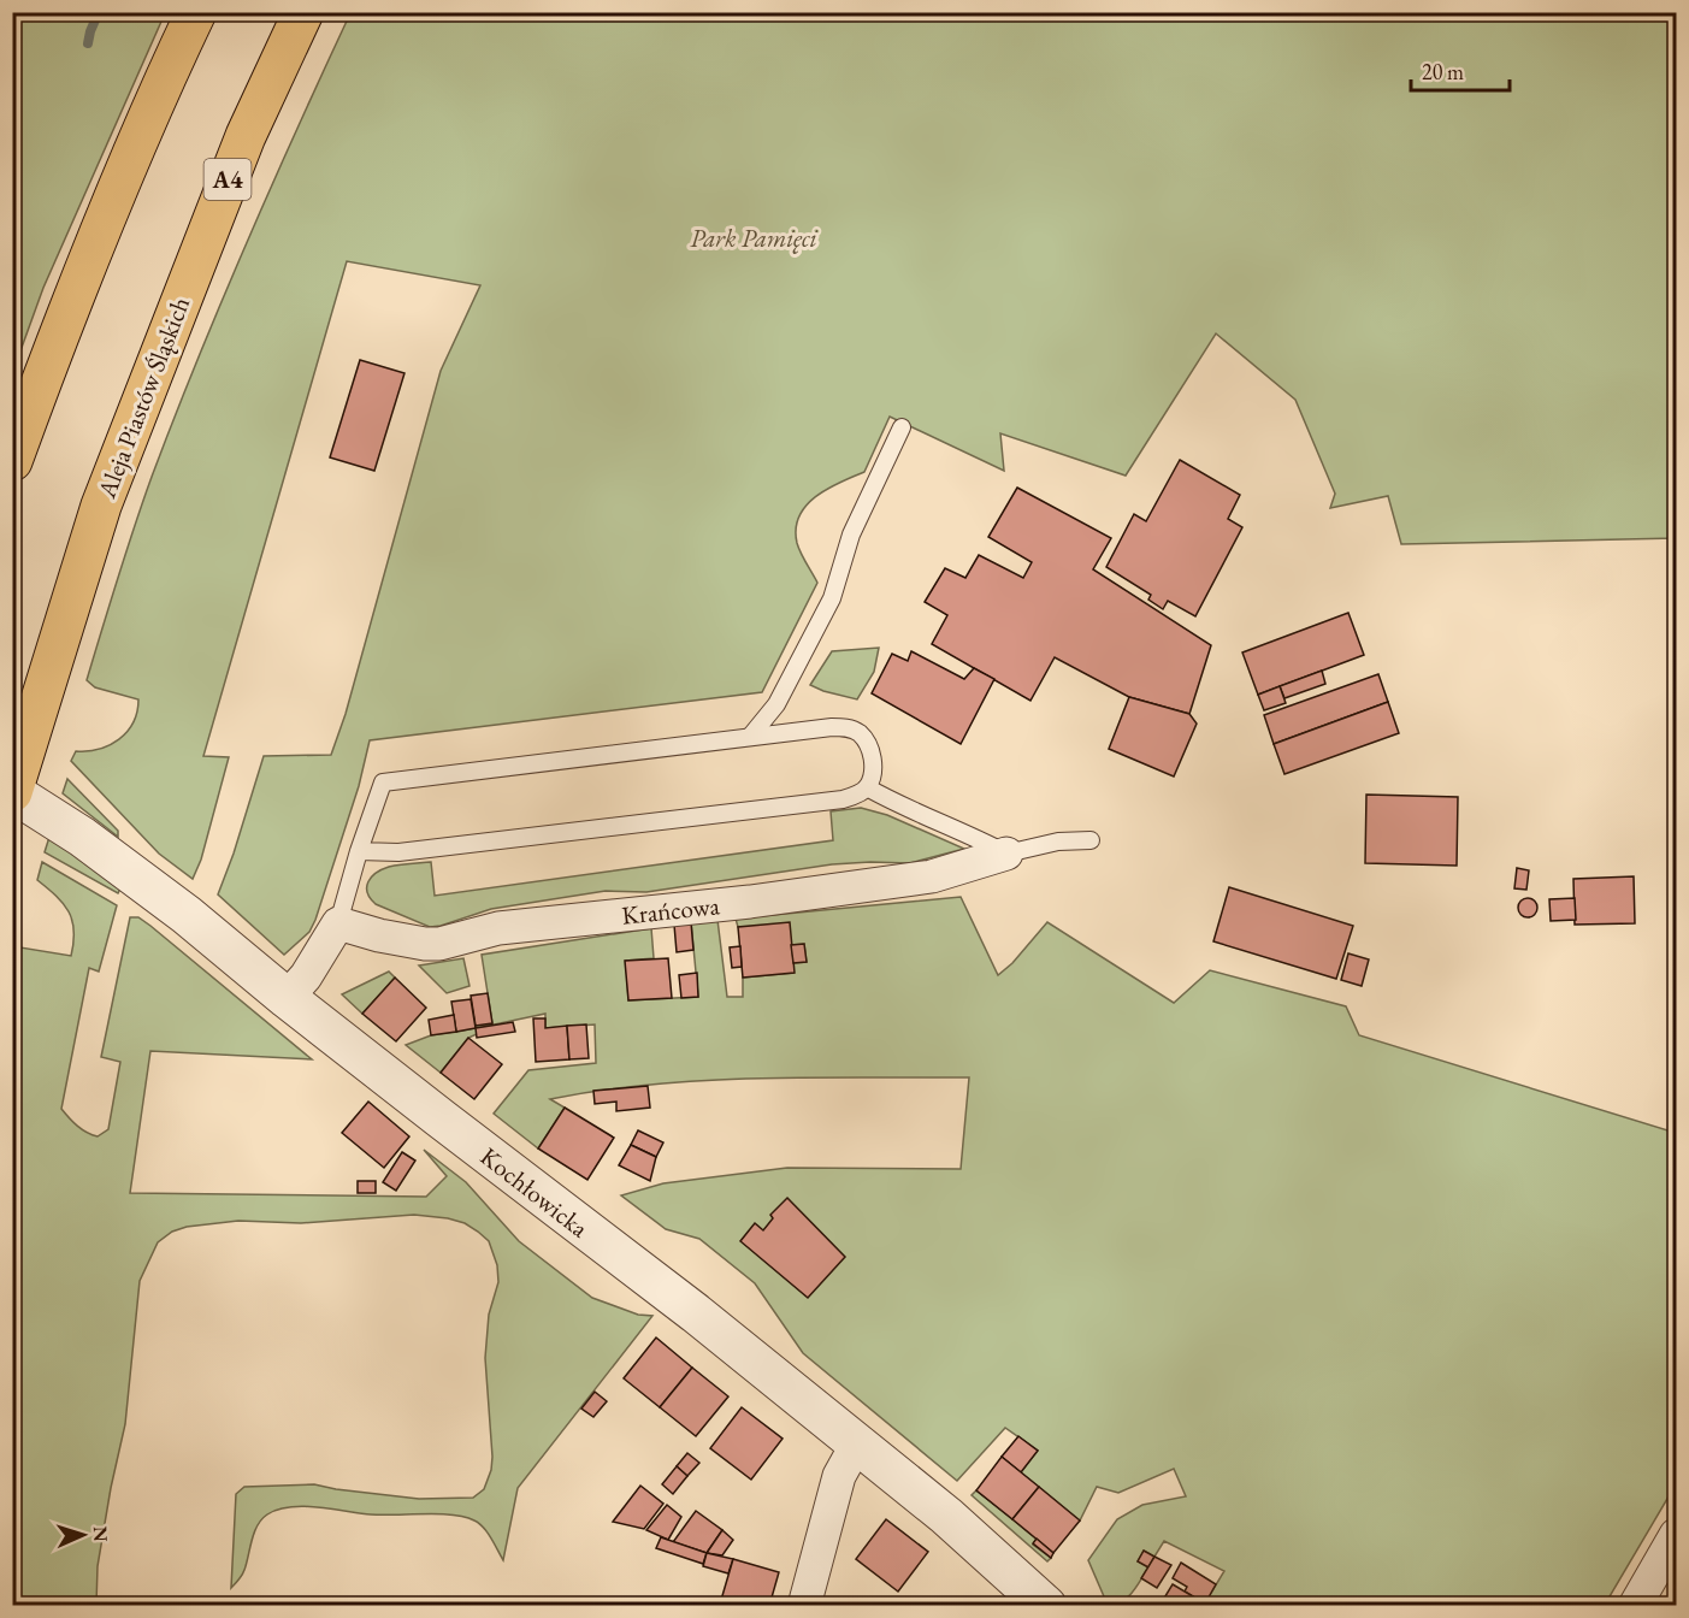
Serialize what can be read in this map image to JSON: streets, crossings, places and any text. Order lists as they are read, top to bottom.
{
  "streets": {
    "highway": ["A4", "Aleja Piastów Śląskich"],
    "street": ["Krańcowa", "Kochłowicka"]
  },
  "crossings": [
    ["Aleja Piastów Śląskich", "Kochłowicka"]
  ],
  "parks": ["Park Pamięci"],
  "scale_bar": "20 m",
  "north": "right"
}
